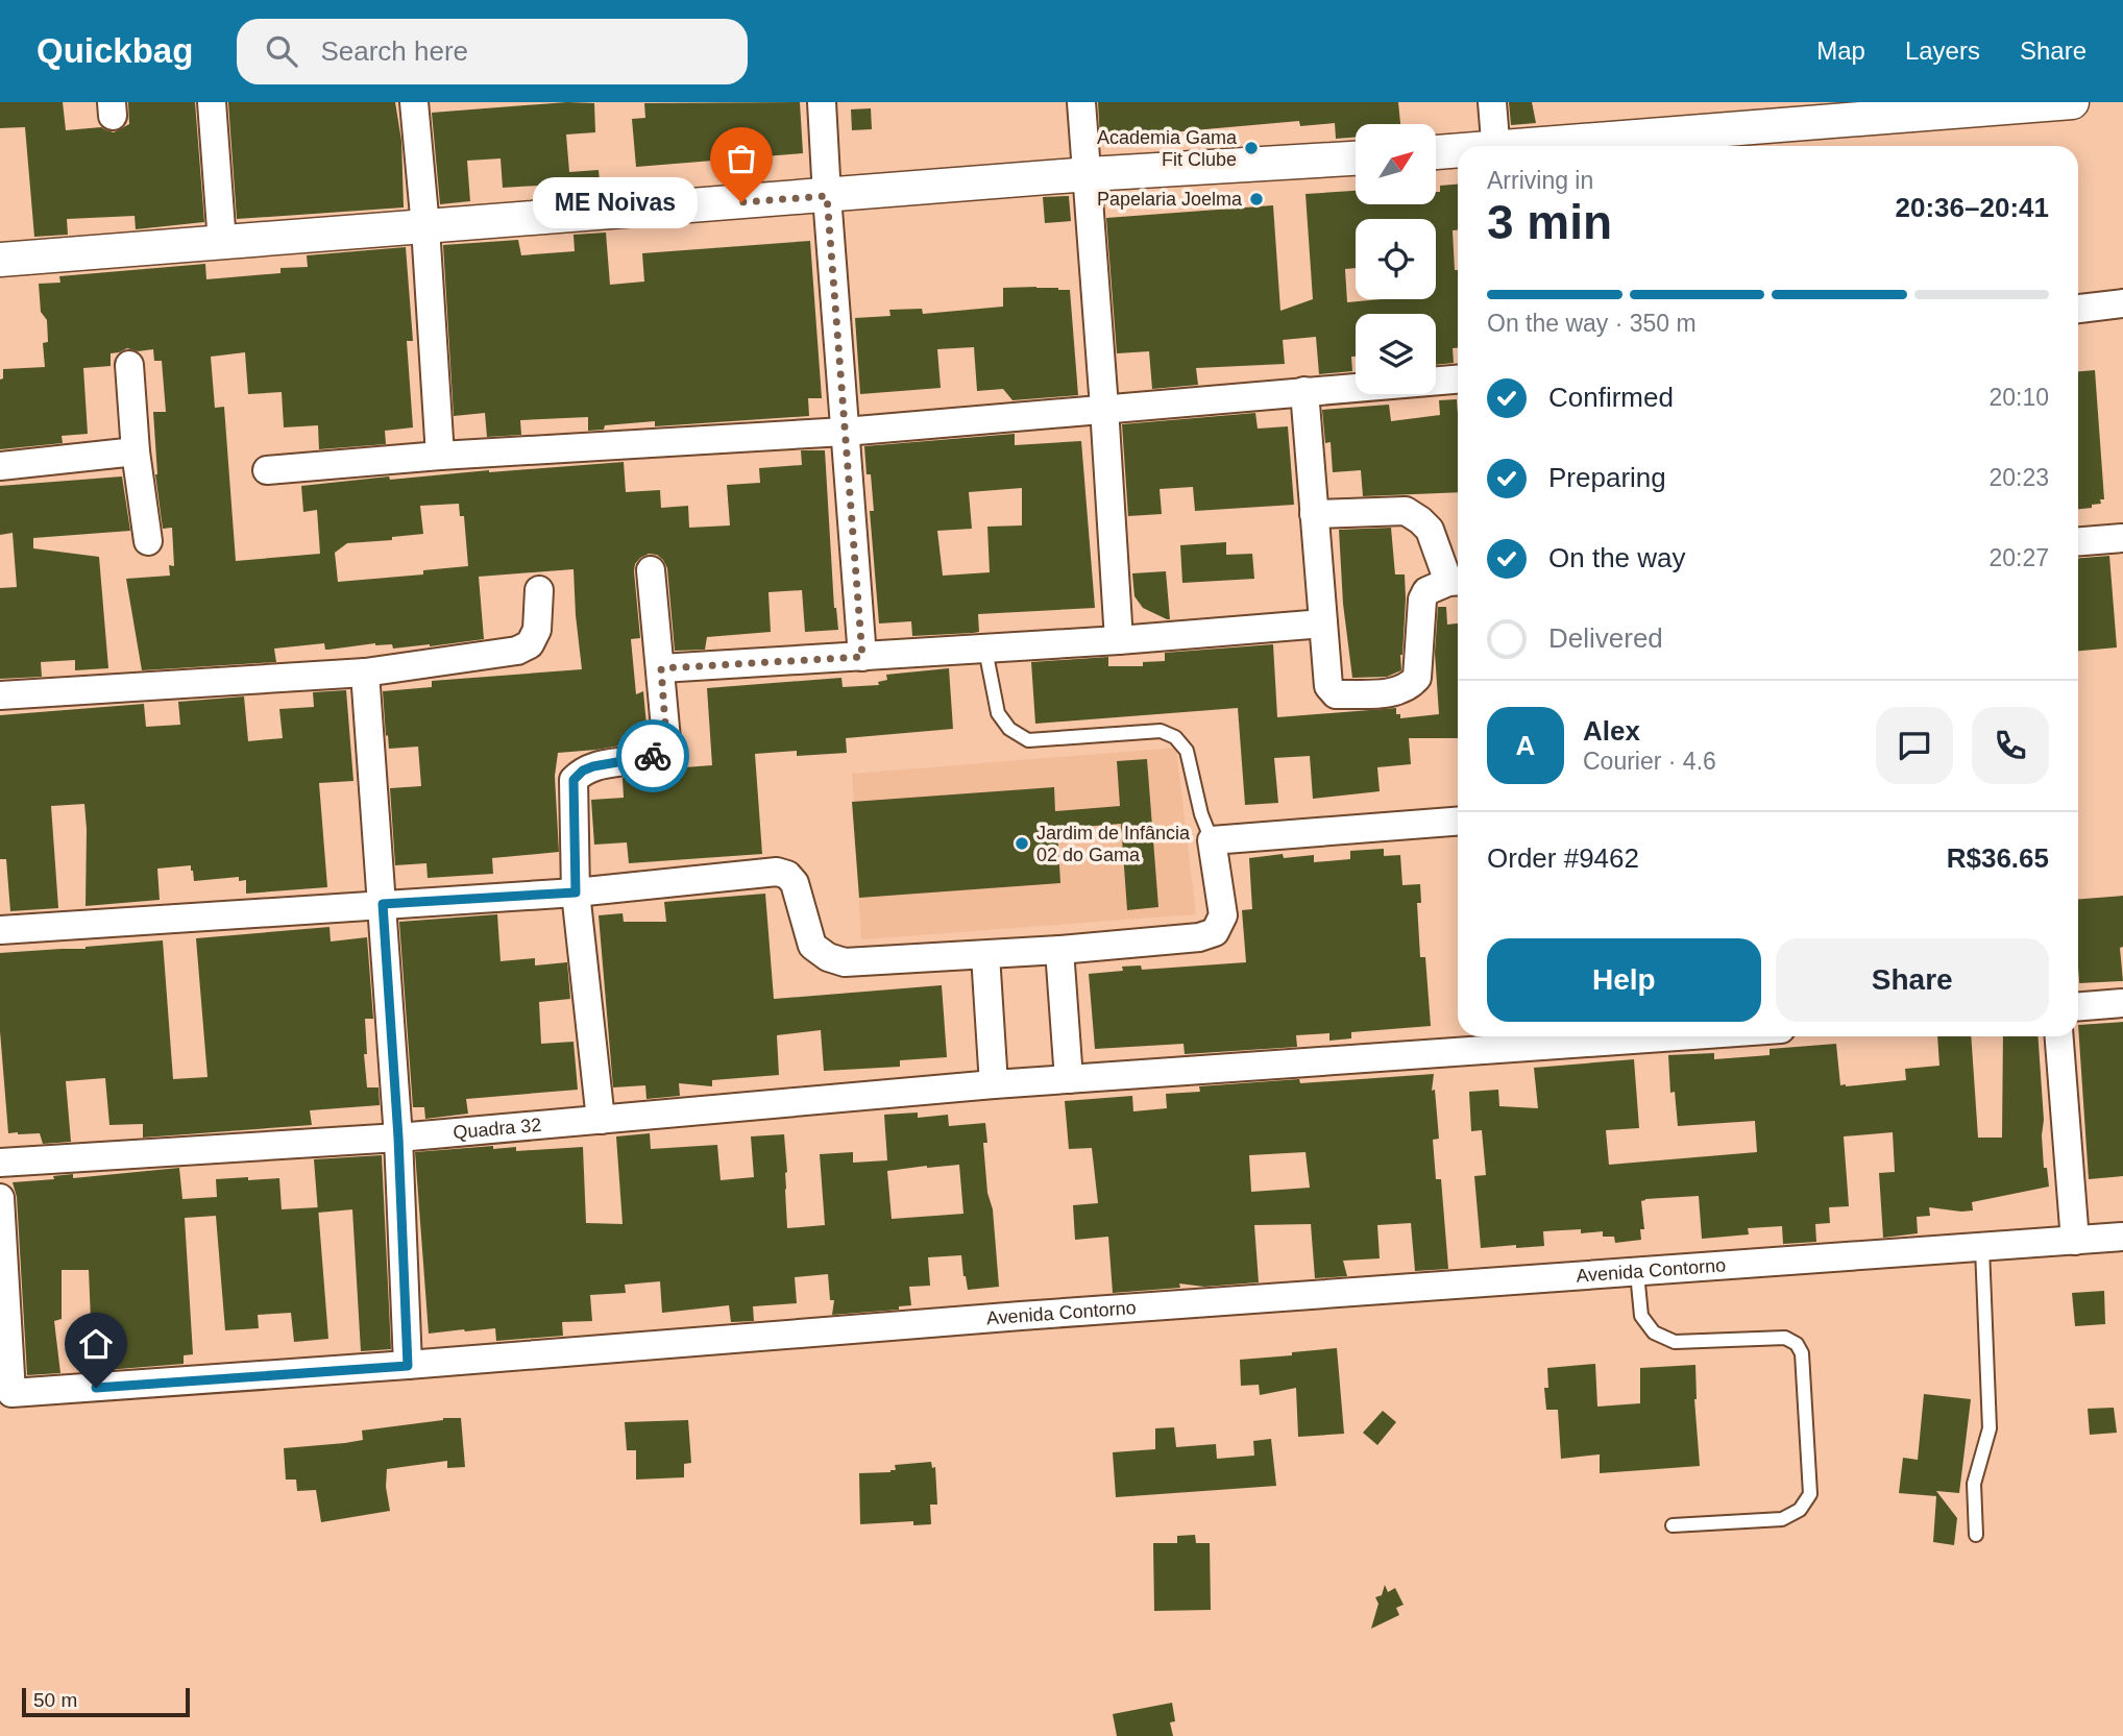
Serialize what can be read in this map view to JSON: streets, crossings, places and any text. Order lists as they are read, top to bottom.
{
  "streets": {
    "street": ["Quadra 32", "Avenida Contorno"]
  },
  "places": [
    "Academia Gama Fit Clube",
    "Papelaria Joelma",
    "ME Noivas",
    "Jardim de Infância 02 do Gama"
  ],
  "scale_bar": "50 m",
  "north": "top right",
  "page": {
    "header": "Quickbag",
    "search": "Search here",
    "nav": ["Map", "Layers", "Share"],
    "heading": ["3 min", "Arriving in", "20:36–20:41"],
    "panel": [
      "Alex",
      "Courier · 4.6",
      "Order #9462",
      "R$36.65"
    ],
    "bubble": "ME Noivas",
    "bar": "On the way · 350 m",
    "list": [
      ["Confirmed", "20:10"],
      ["Preparing", "20:23"],
      ["On the way", "20:27"],
      "Delivered"
    ],
    "round": "A",
    "buttons": ["Help", "Share"],
    "scale": "50 m"
  }
}
